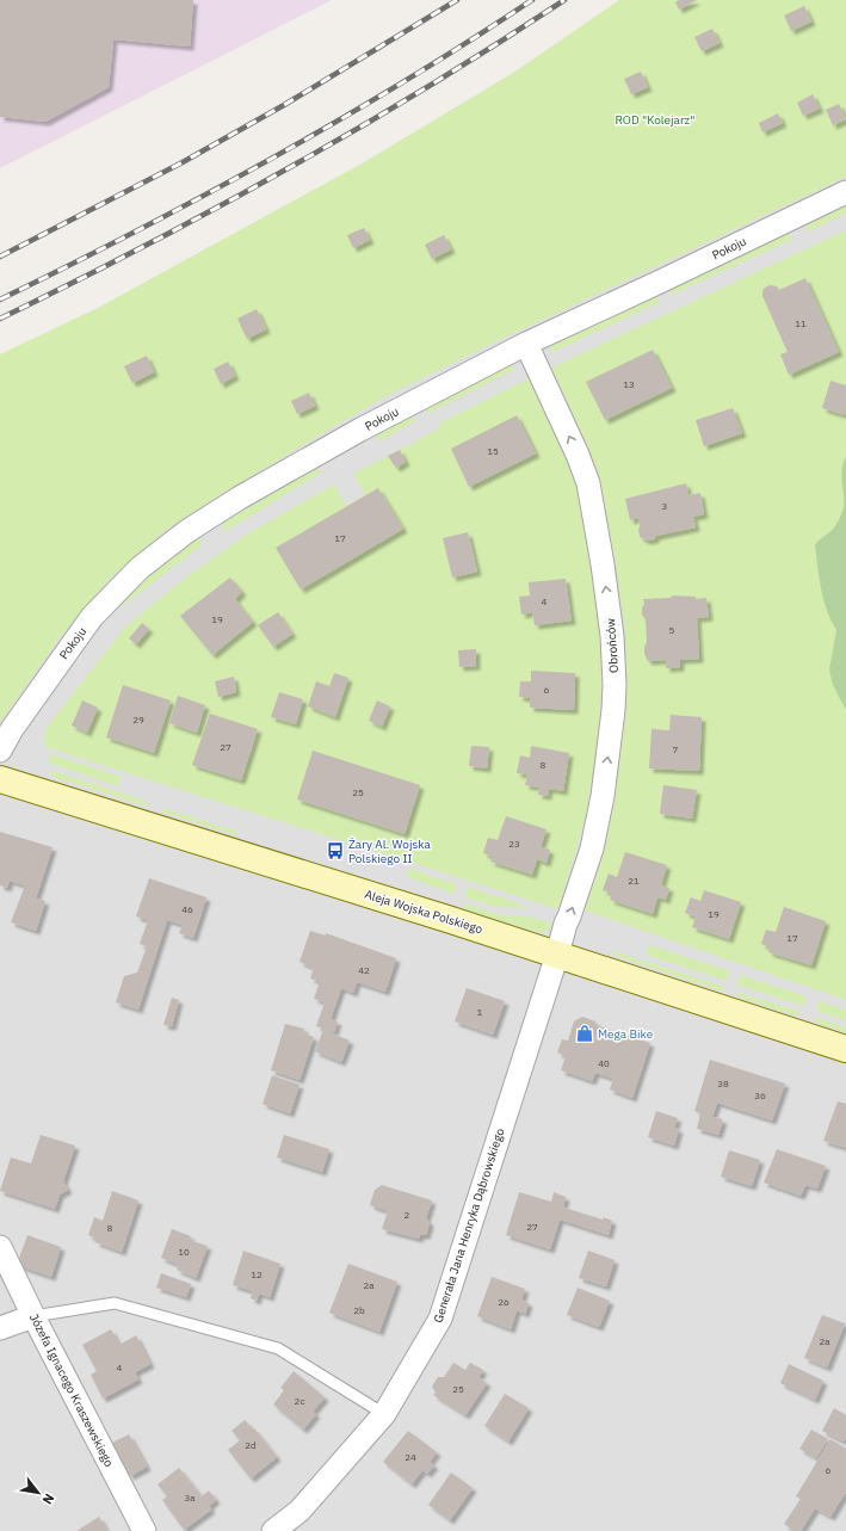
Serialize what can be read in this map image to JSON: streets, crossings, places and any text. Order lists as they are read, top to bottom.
{
  "streets": {
    "street": [
      "Pokoju",
      "Obrońców",
      "Aleja Wojska Polskiego",
      "Generała Jana Henryka Dąbrowskiego",
      "Józefa Ignacego Kraszewskiego"
    ]
  },
  "crossings": [
    ["Pokoju", "Obrońców"],
    ["Obrońców", "Aleja Wojska Polskiego"],
    ["Obrońców", "Generała Jana Henryka Dąbrowskiego"],
    ["Aleja Wojska Polskiego", "Generała Jana Henryka Dąbrowskiego"]
  ],
  "one_way": ["Obrońców"],
  "parks": ["ROD \"Kolejarz\""],
  "places": {
    "bus stop": ["Żary Al. Wojska Polskiego II"],
    "shop": ["Mega Bike"]
  },
  "house_numbers": [
    "11",
    "13",
    "15",
    "3",
    "17",
    "4",
    "19",
    "5",
    "6",
    "29",
    "27",
    "7",
    "8",
    "25",
    "23",
    "21",
    "46",
    "19",
    "17",
    "42",
    "1",
    "40",
    "38",
    "36",
    "2",
    "27",
    "8",
    "10",
    "12",
    "2a",
    "26",
    "2b",
    "2a",
    "4",
    "25",
    "2c",
    "2d",
    "24",
    "6",
    "3a"
  ],
  "north": "bottom right"
}
